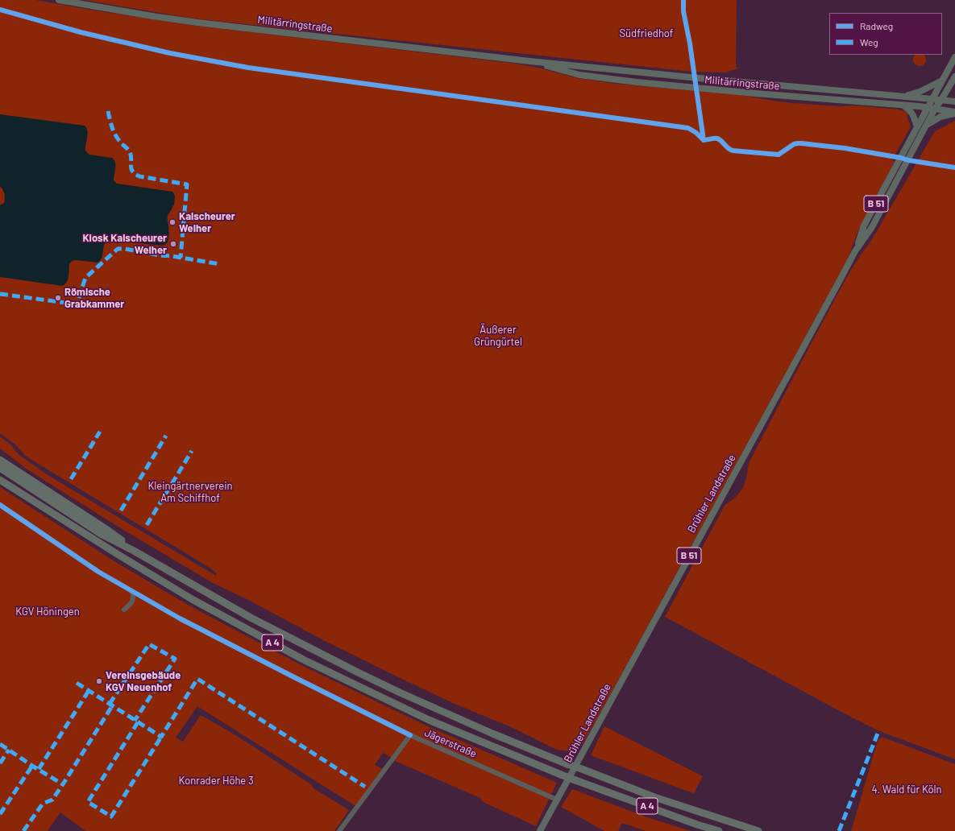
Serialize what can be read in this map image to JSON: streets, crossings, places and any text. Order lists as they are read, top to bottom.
{
  "streets": {
    "highway": ["A 4"],
    "main road": ["Militärringstraße", "B 51", "Brühler Landstraße"],
    "street": ["Jägerstraße"]
  },
  "crossings": [
    ["Militärringstraße", "Brühler Landstraße"],
    ["Brühler Landstraße", "Jägerstraße"]
  ],
  "parks": [
    "Südfriedhof",
    "Äußerer Grüngürtel",
    "Kleingärtnerverein Am Schiffhof",
    "KGV Höningen",
    "Konrader Höhe 3",
    "4. Wald für Köln"
  ],
  "places": [
    "Kalscheurer Weiher",
    "Kiosk Kalscheurer Weiher",
    "Römische Grabkammer",
    "Vereinsgebäude KGV Neuenhof"
  ],
  "legend": ["Radweg", "Weg"]
}
